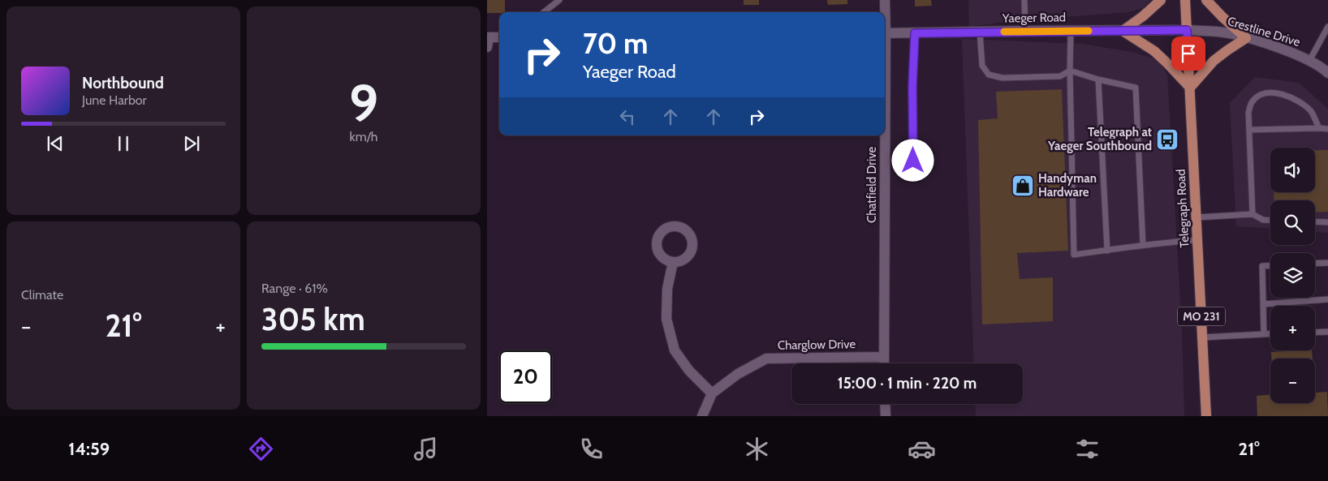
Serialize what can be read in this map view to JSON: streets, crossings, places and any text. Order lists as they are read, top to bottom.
{
  "streets": {
    "main road": ["Telegraph Road", "MO 231"],
    "street": [
      "Yaeger Road",
      "Crestline Drive",
      "Chatfield Drive",
      "Charglow Drive"
    ]
  },
  "crossings": [
    ["Yaeger Road", "Crestline Drive"],
    ["Yaeger Road", "Telegraph Road"],
    ["Crestline Drive", "Telegraph Road"],
    ["Chatfield Drive", "Charglow Drive"]
  ],
  "places": {
    "bus stop": ["Telegraph at Yaeger Southbound"],
    "shop": ["Handyman Hardware"]
  },
  "page": {
    "tile": [
      ["9", "km/h"],
      "Climate",
      ["Range · 61%", "305 km"]
    ],
    "turn": ["70 m", "Yaeger Road"],
    "song": ["Northbound", "June Harbor"],
    "map_buttons": ["+", "−"],
    "heat": ["−", "21°", "+"],
    "limit": "20",
    "trip": "15:00 · 1 min · 220 m",
    "tabs": ["14:59", "21°"]
  }
}
